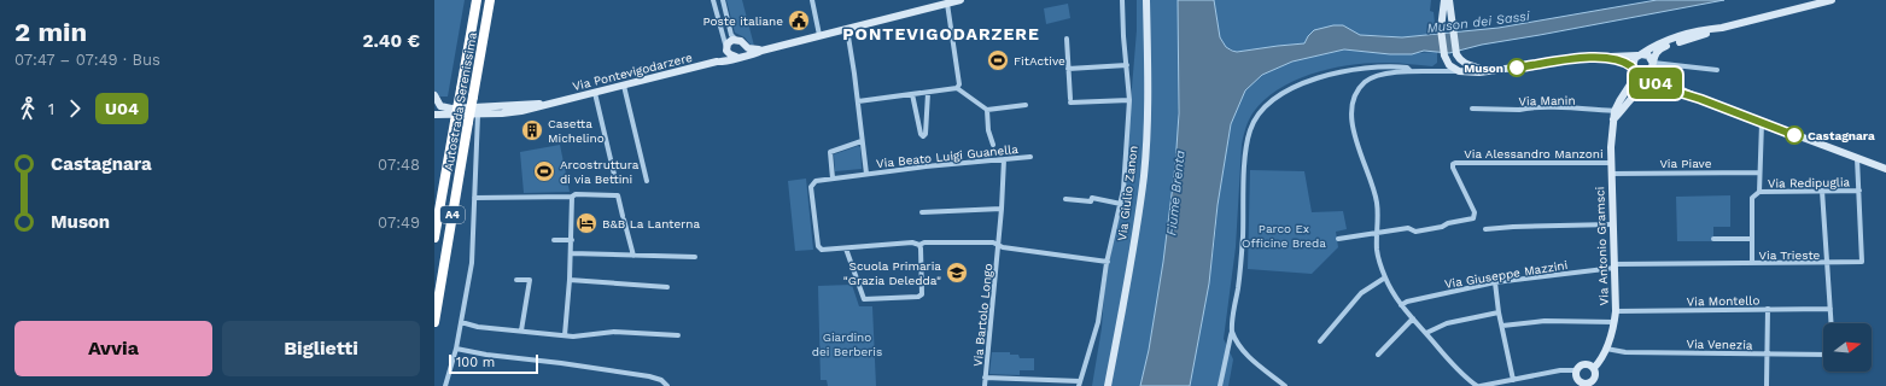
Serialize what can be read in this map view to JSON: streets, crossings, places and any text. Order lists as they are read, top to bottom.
{
  "streets": {
    "highway": ["Autostrada Serenissima", "A4"],
    "main road": ["Via Pontevigodarzere", "Via Giulio Zanon", "Via Antonio Gramsci"],
    "street": [
      "Via Manin",
      "Via Alessandro Manzoni",
      "Via Beato Luigi Guanella",
      "Via Piave",
      "Via Redipuglia",
      "Via Trieste",
      "Via Giuseppe Mazzini",
      "Via Montello",
      "Via Bartolo Longo",
      "Via Venezia"
    ]
  },
  "crossings": [
    ["Via Manin", "Via Antonio Gramsci"],
    ["Via Alessandro Manzoni", "Via Antonio Gramsci"],
    ["Via Beato Luigi Guanella", "Via Bartolo Longo"],
    ["Via Piave", "Via Antonio Gramsci"],
    ["Via Redipuglia", "Via Trieste"],
    ["Via Antonio Gramsci", "Via Trieste"],
    ["Via Antonio Gramsci", "Via Giuseppe Mazzini"],
    ["Via Antonio Gramsci", "Via Montello"],
    ["Via Antonio Gramsci", "Via Venezia"],
    ["Via Trieste", "Via Giuseppe Mazzini"]
  ],
  "districts": ["PONTEVIGODARZERE"],
  "water": ["Muson dei Sassi", "Fiume Brenta"],
  "parks": ["Parco Ex Officine Breda", "Giardino dei Berberis"],
  "places": {
    "public building": ["Poste italiane"],
    "sports": ["FitActive", "Arcostruttura di via Bettini"],
    "other": ["Muson", "Castagnara"],
    "building": ["Casetta Michelino"],
    "hotel": ["B&B La Lanterna"],
    "school or university": ["Scuola Primaria \"Grazia Deledda\""]
  },
  "lines": ["bus line U04"],
  "scale_bar": "100 m",
  "north": "right",
  "page": {
    "heading": ["2 min", "07:47 – 07:49 · Bus", "2.40 €"],
    "on_map": "U04",
    "legs": ["1", "U04"],
    "list": [
      {
        "name": "Castagnara",
        "value": "07:48"
      },
      {
        "name": "Muson",
        "value": "07:49"
      }
    ],
    "buttons": ["Avvia", "Biglietti"],
    "scale": "100 m"
  }
}
